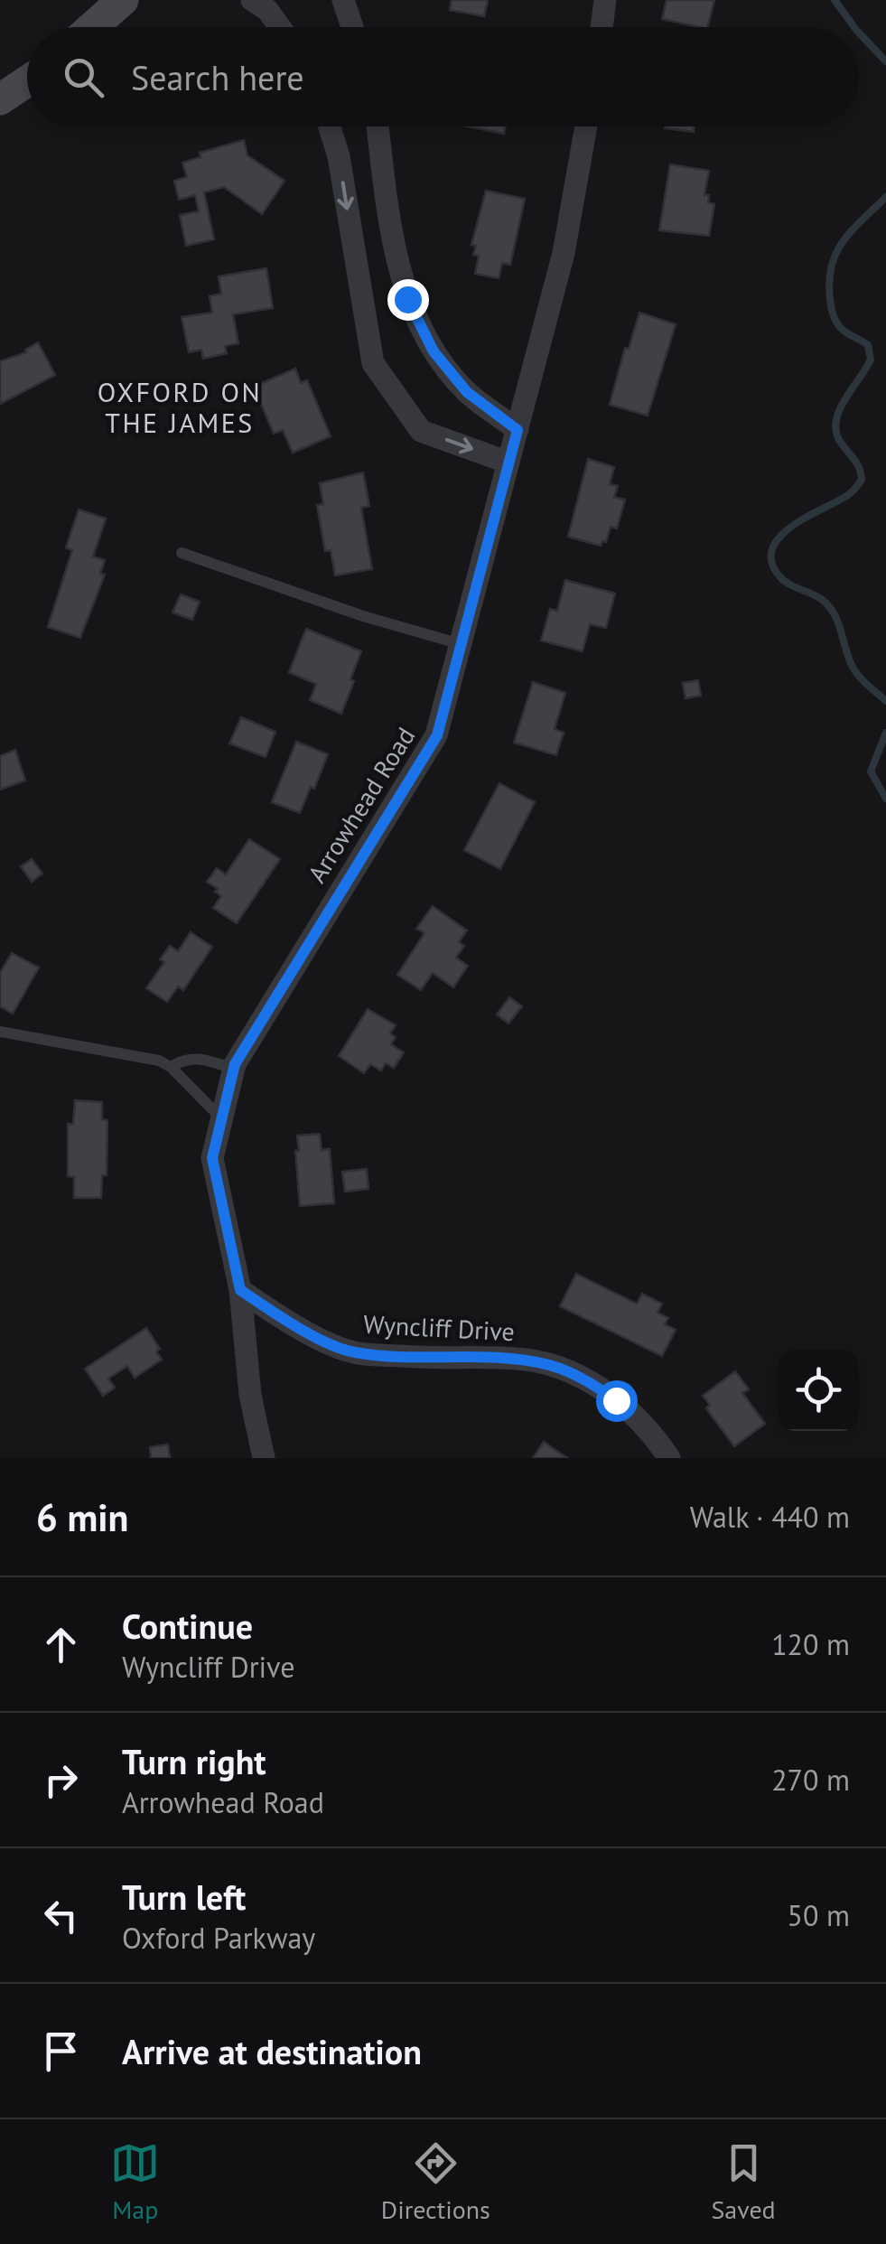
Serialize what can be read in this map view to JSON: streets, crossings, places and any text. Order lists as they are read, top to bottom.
{
  "streets": {
    "street": ["Arrowhead Road", "Wyncliff Drive"]
  },
  "crossings": [
    ["Arrowhead Road", "Wyncliff Drive"]
  ],
  "districts": ["OXFORD ON THE JAMES"],
  "page": {
    "search": "Search here",
    "heading": ["6 min", "Walk · 440 m"],
    "list": [
      ["Continue", "Wyncliff Drive", "120 m"],
      ["Turn right", "Arrowhead Road", "270 m"],
      ["Turn left", "Oxford Parkway", "50 m"],
      "Arrive at destination"
    ],
    "nav": ["Map", "Directions", "Saved"]
  }
}
